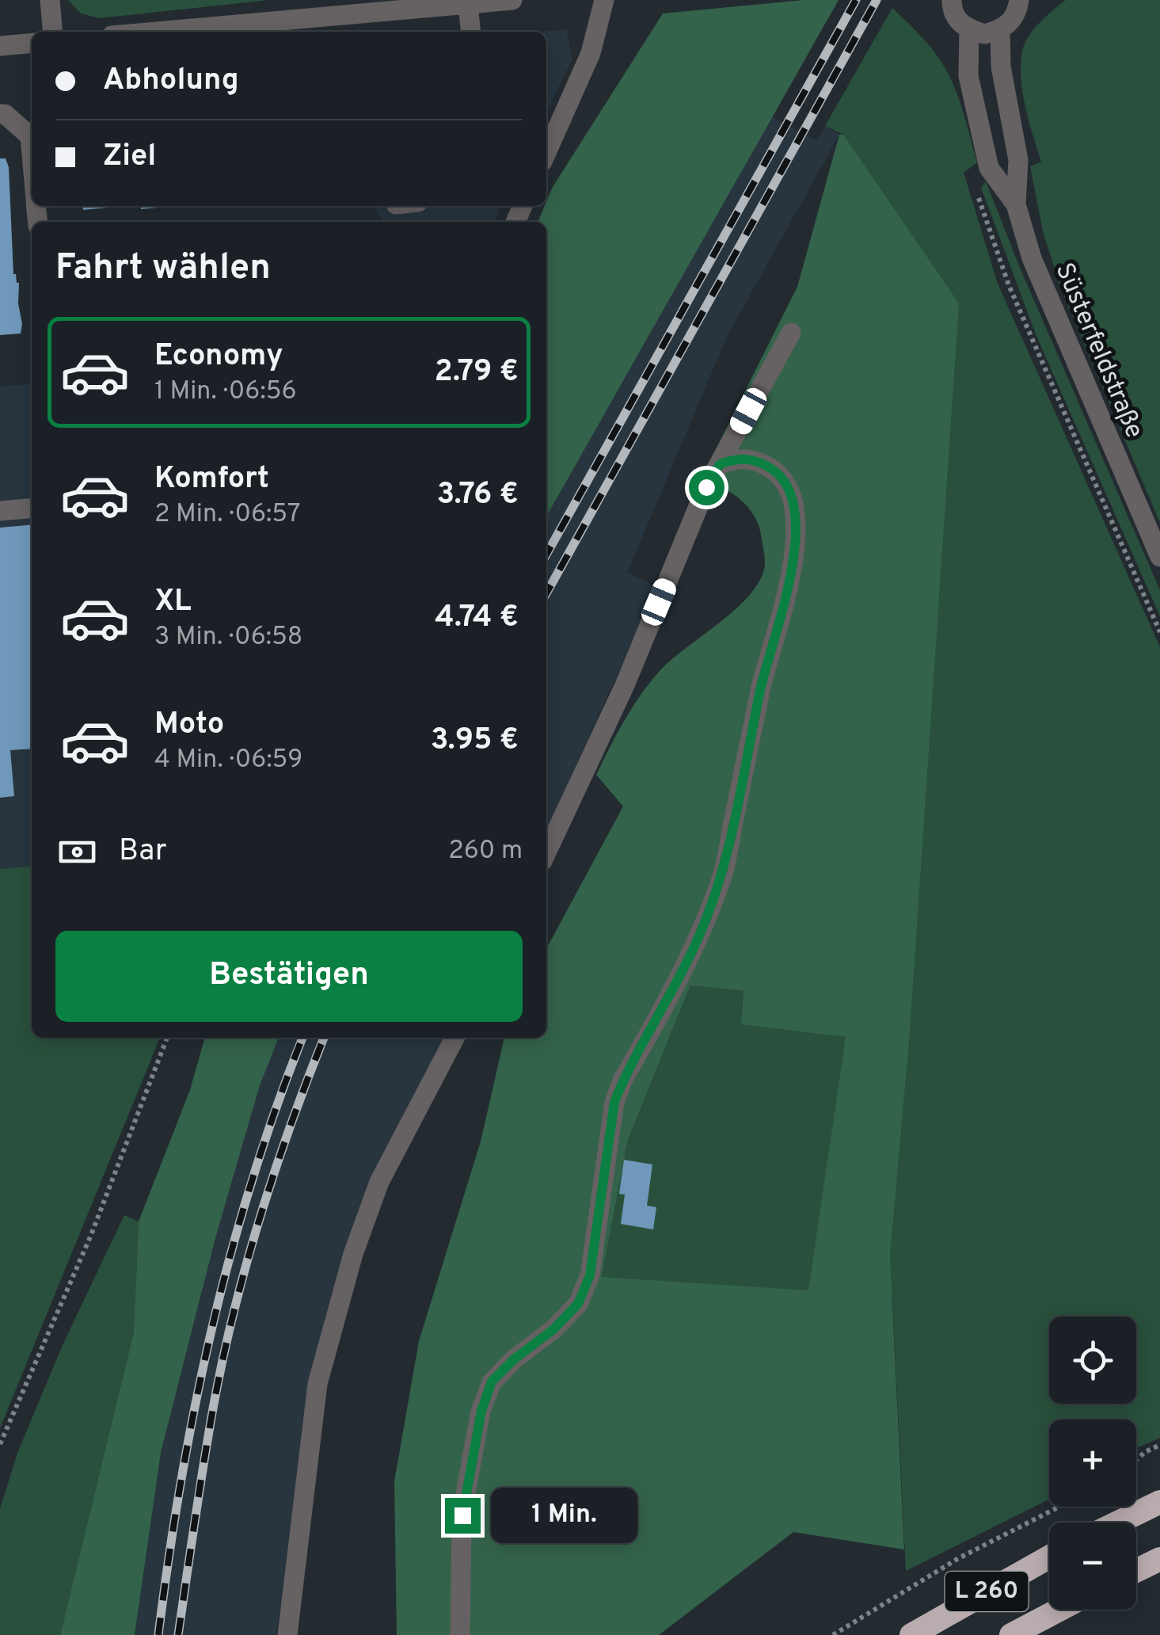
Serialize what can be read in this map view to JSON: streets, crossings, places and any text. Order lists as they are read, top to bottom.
{
  "streets": {
    "highway": ["L 260"],
    "street": ["Süsterfeldstraße"]
  },
  "page": {
    "banner": ["Abholung", "Ziel"],
    "heading": "Fahrt wählen",
    "list": [
      {
        "name": "Economy",
        "note": "1 Min. · 06:56",
        "value": "2.79 €"
      },
      {
        "name": "Komfort",
        "note": "2 Min. · 06:57",
        "value": "3.76 €"
      },
      {
        "name": "XL",
        "note": "3 Min. · 06:58",
        "value": "4.74 €"
      },
      {
        "name": "Moto",
        "note": "4 Min. · 06:59",
        "value": "3.95 €"
      }
    ],
    "pay": ["Bar", "260 m"],
    "buttons": "Bestätigen",
    "map_buttons": ["+", "−"],
    "bubble": "1 Min."
  }
}
